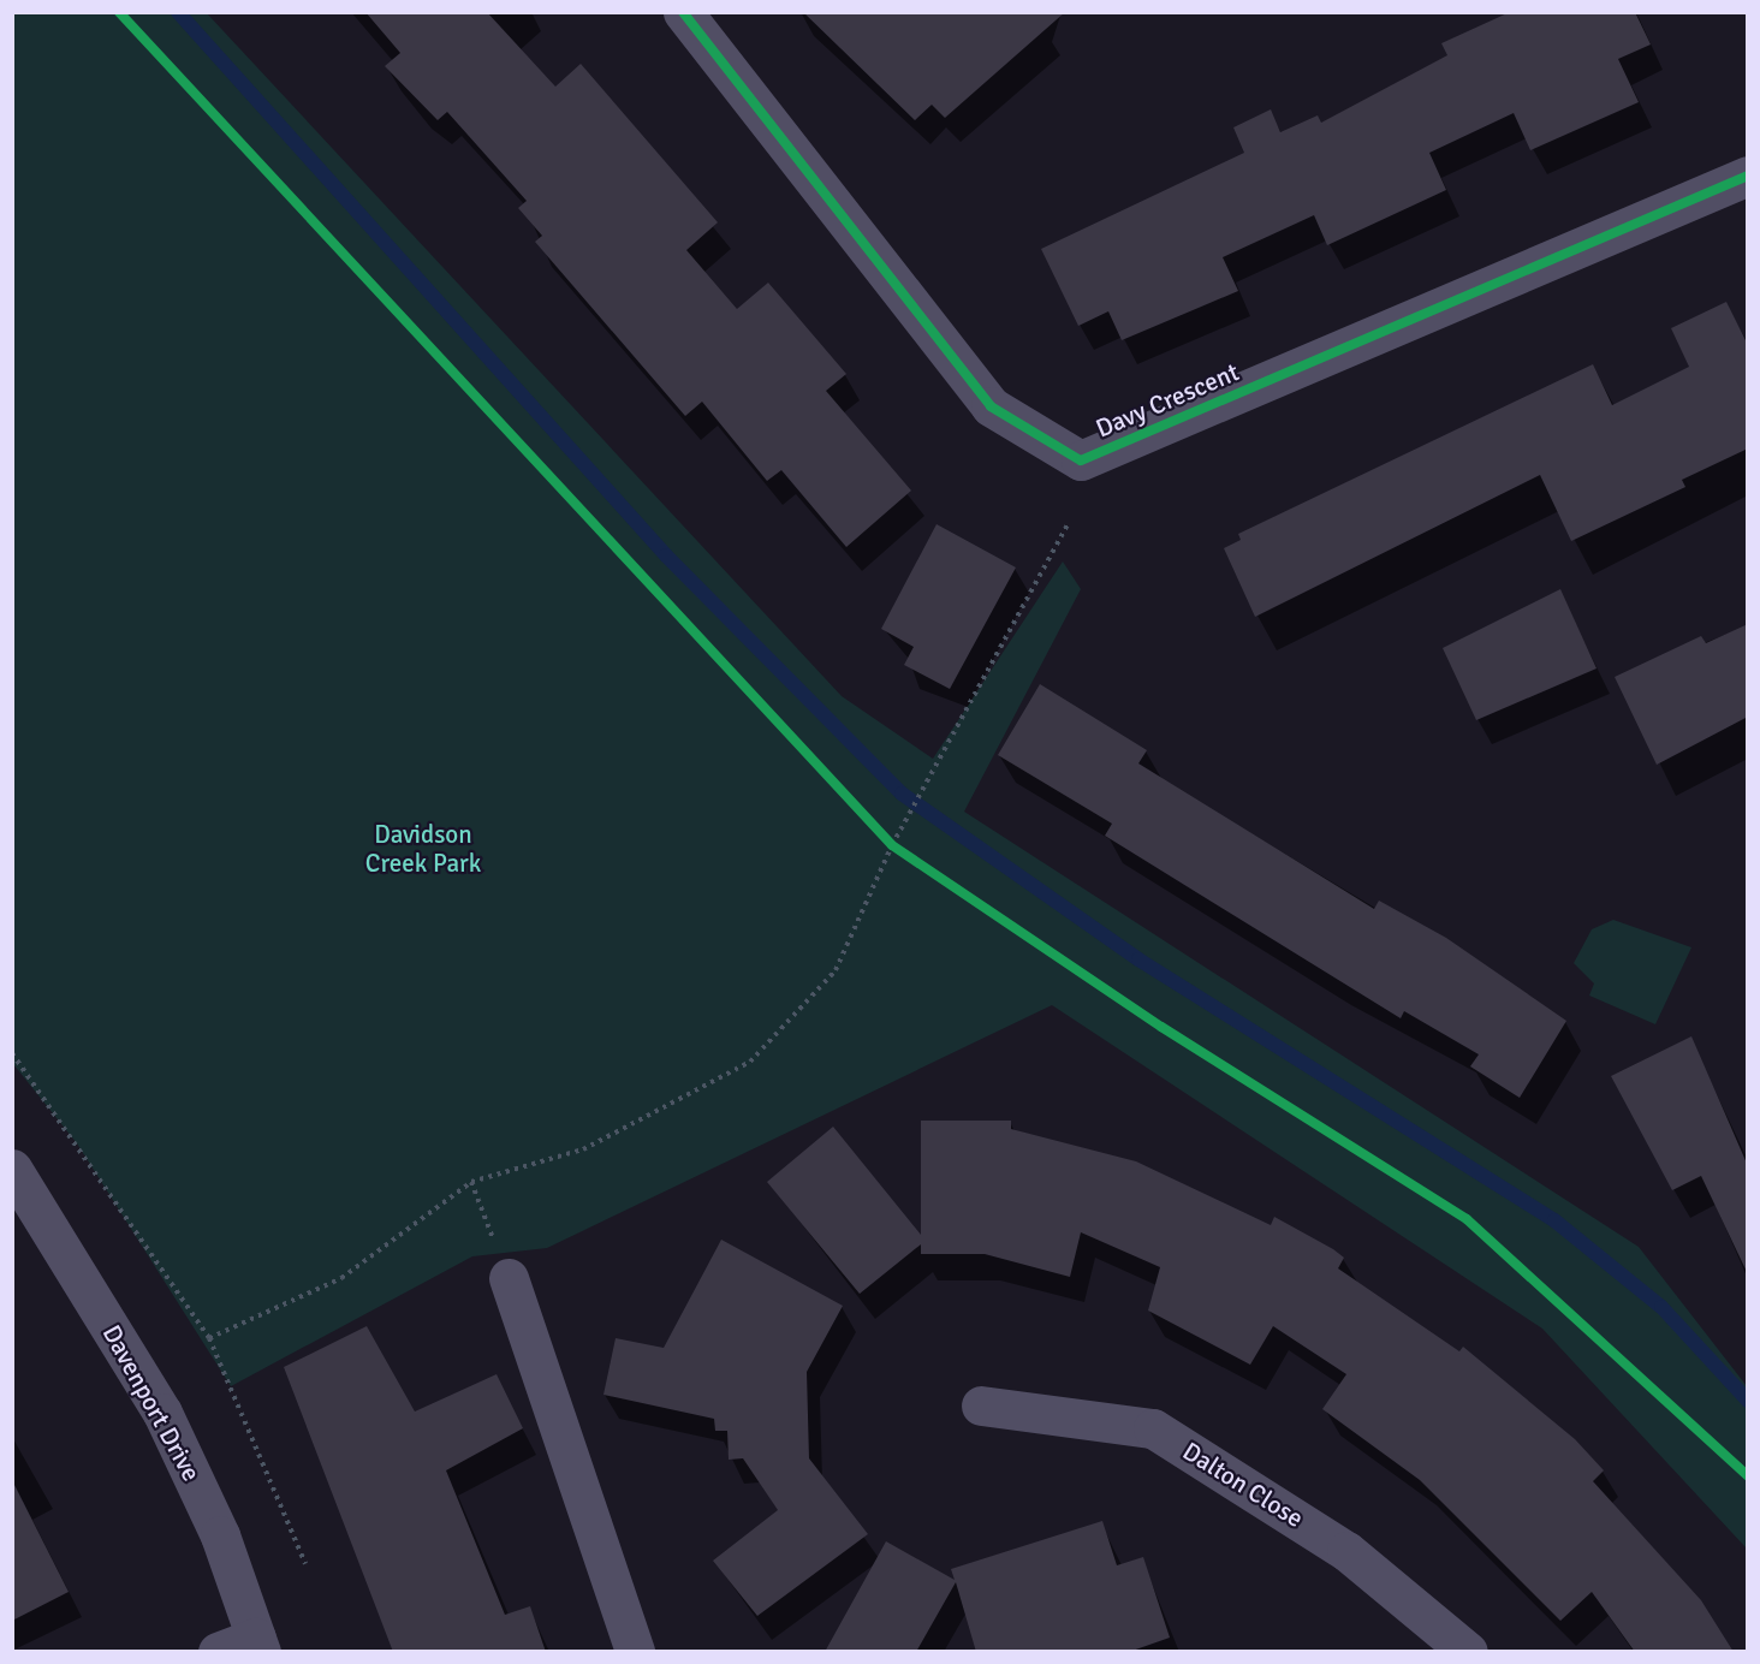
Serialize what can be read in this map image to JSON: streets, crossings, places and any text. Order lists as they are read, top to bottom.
{
  "streets": {
    "street": ["Davy Crescent", "Davenport Drive", "Dalton Close"]
  },
  "parks": ["Davidson Creek Park"]
}
